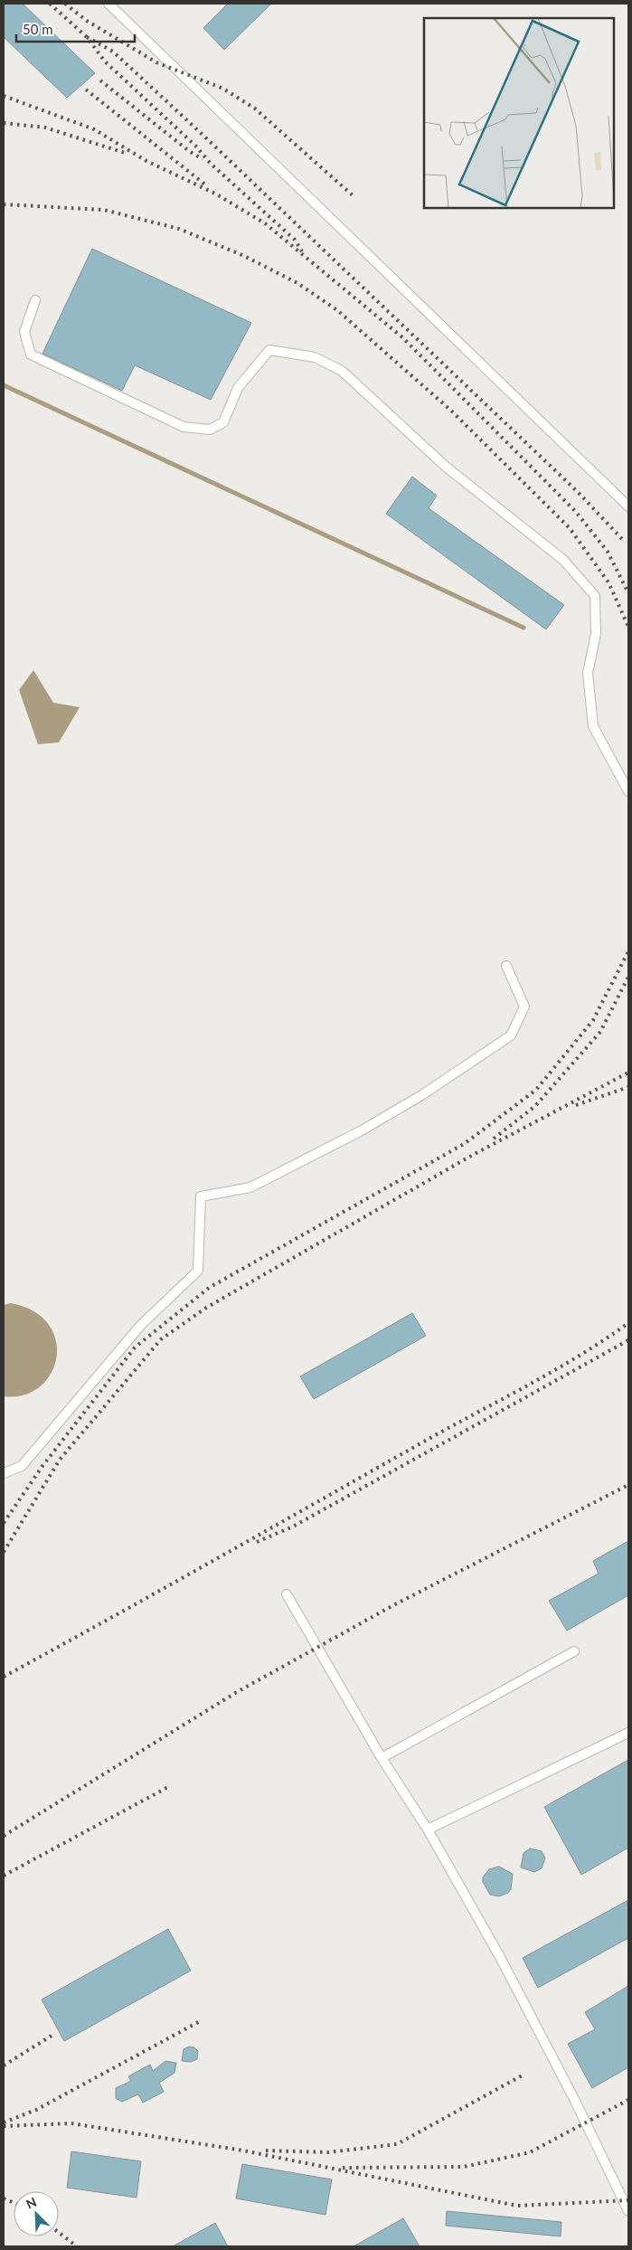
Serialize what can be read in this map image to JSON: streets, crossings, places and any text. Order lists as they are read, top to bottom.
{
  "scale_bar": "50 m",
  "north": "top left"
}
